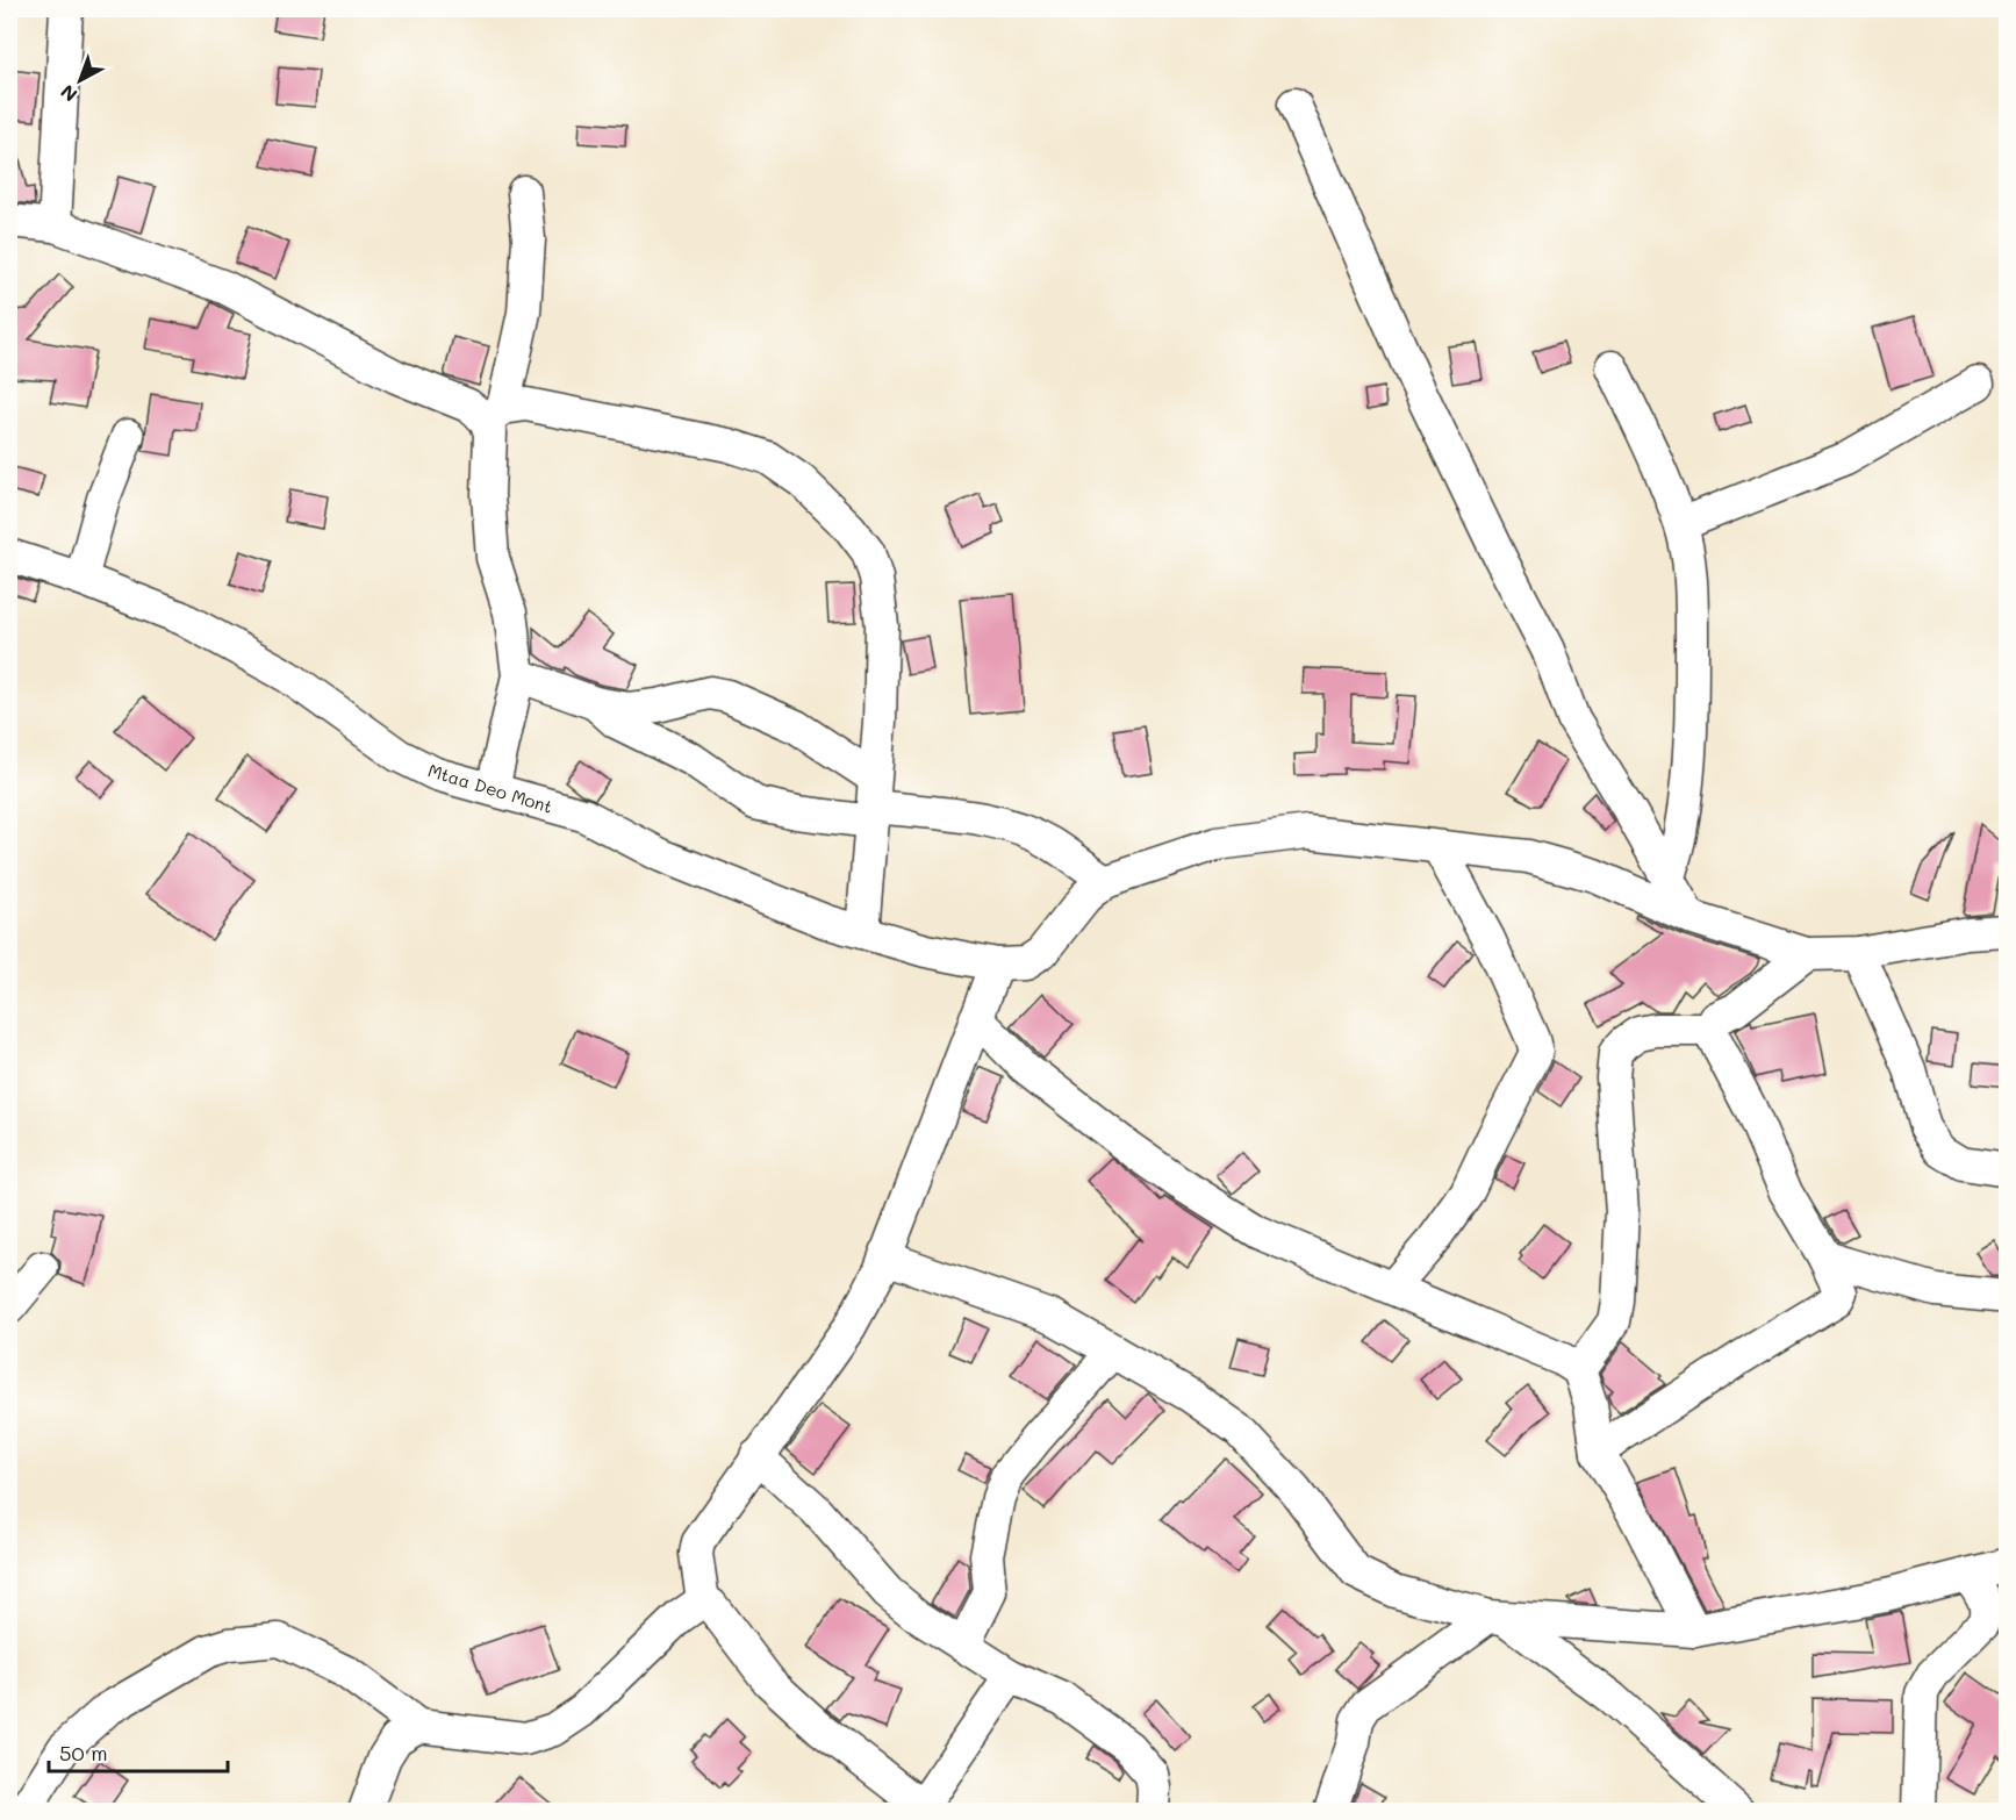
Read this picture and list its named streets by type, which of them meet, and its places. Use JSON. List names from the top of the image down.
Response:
{
  "streets": {
    "street": ["Mtaa Deo Mont"]
  },
  "scale_bar": "50 m",
  "north": "bottom left"
}
